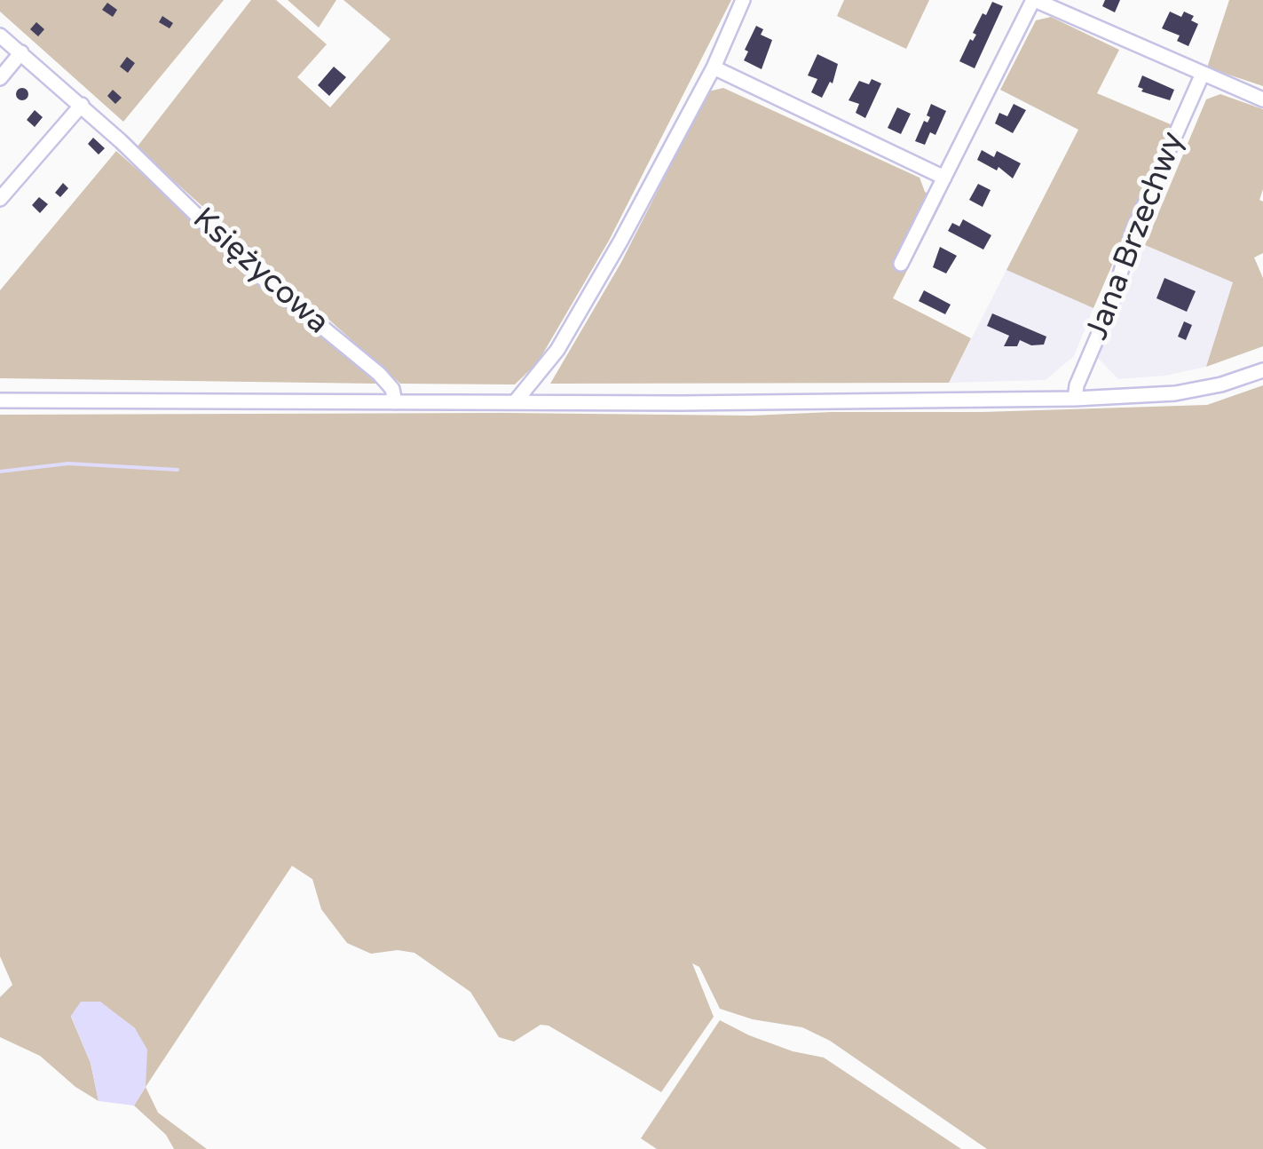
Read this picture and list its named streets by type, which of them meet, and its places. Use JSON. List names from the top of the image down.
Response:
{
  "streets": {
    "street": ["Jana Brzechwy", "Księżycowa"]
  }
}
